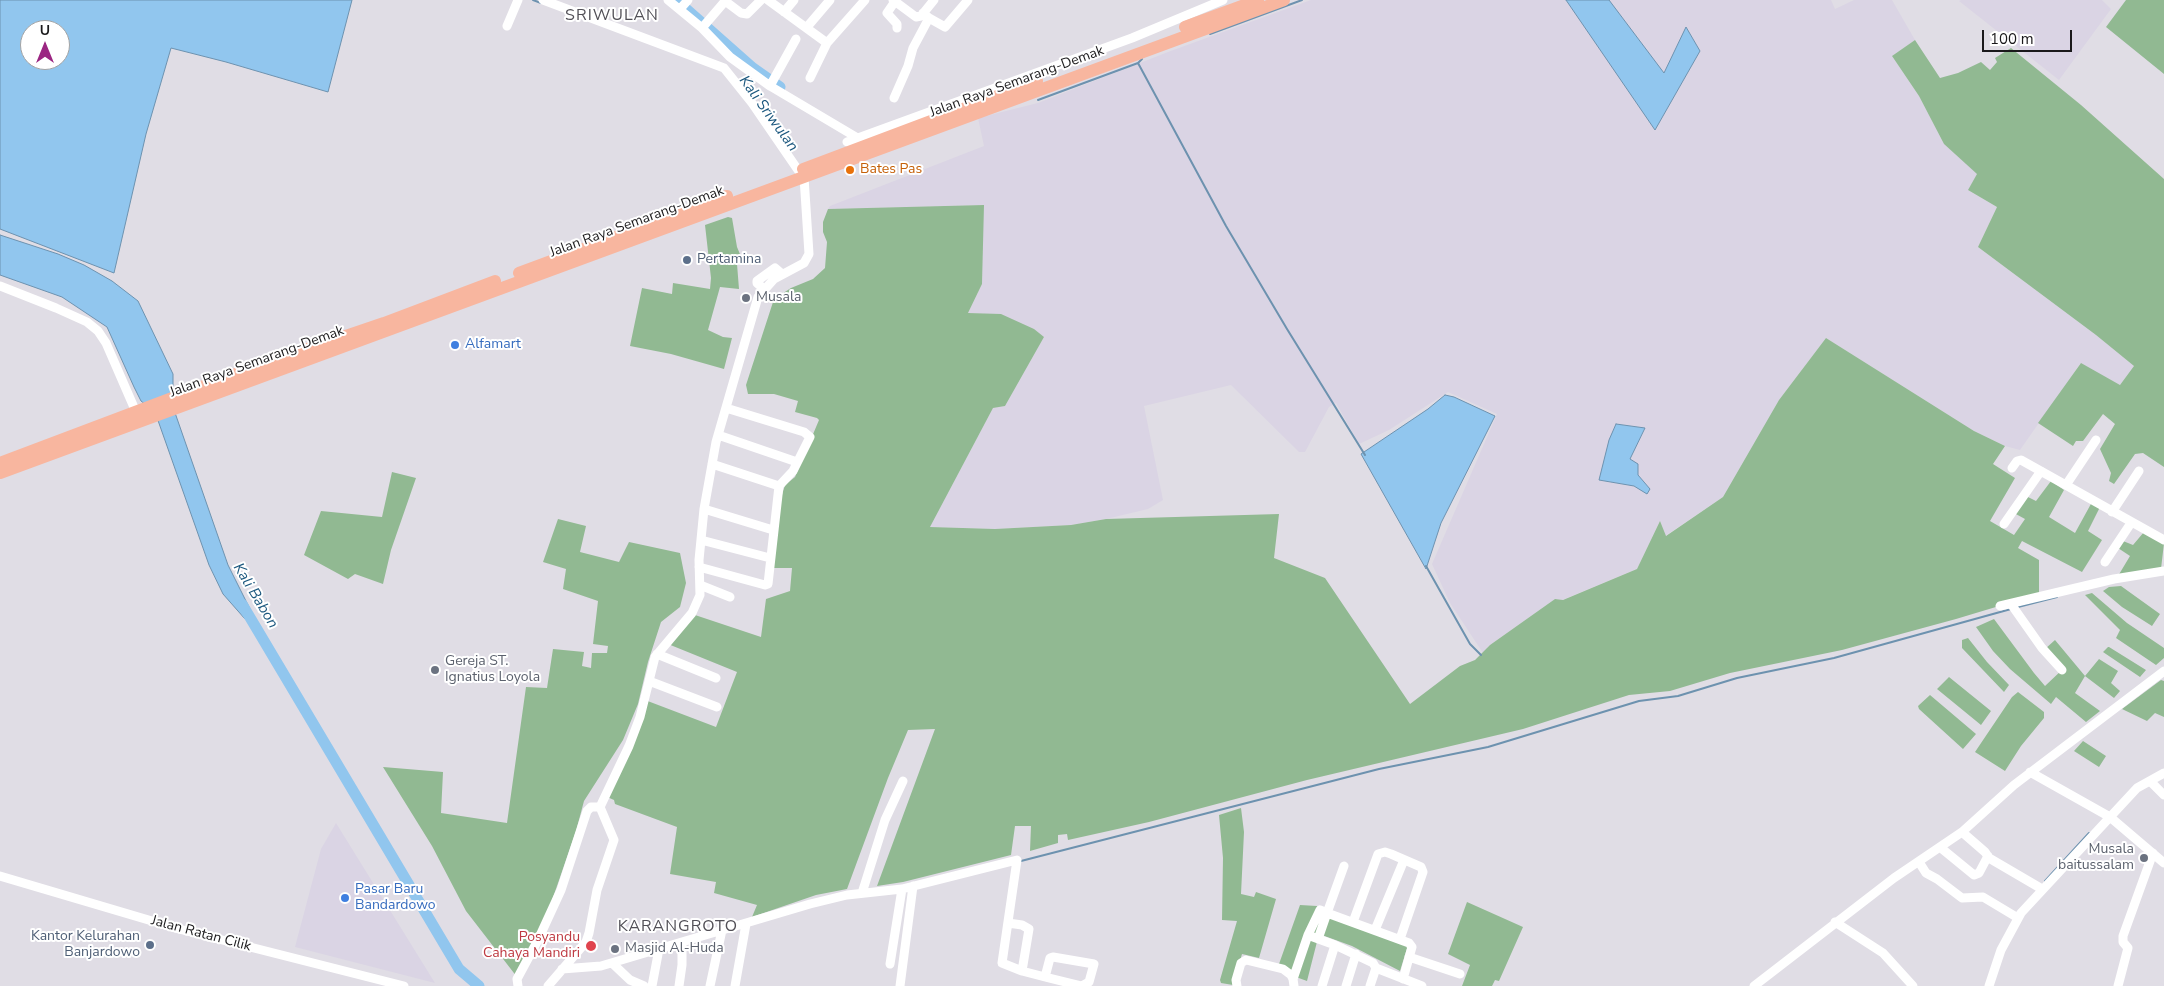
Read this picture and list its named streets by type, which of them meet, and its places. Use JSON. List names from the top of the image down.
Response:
{
  "streets": {
    "highway": ["Jalan Raya Semarang-Demak"],
    "street": ["Jalan Ratan Cilik"]
  },
  "districts": ["SRIWULAN", "KARANGROTO"],
  "water": ["Kali Sriwulan", "Kali Babon"],
  "places": [
    "Bates Pas",
    "Pertamina",
    "Musala",
    "Alfamart",
    "Gereja ST. Ignatius Loyola",
    "Musala baitussalam",
    "Pasar Baru Bandardowo",
    "Kantor Kelurahan Banjardowo",
    "Posyandu Cahaya Mandiri",
    "Masjid Al-Huda"
  ],
  "scale_bar": "100 m",
  "north": "top"
}
